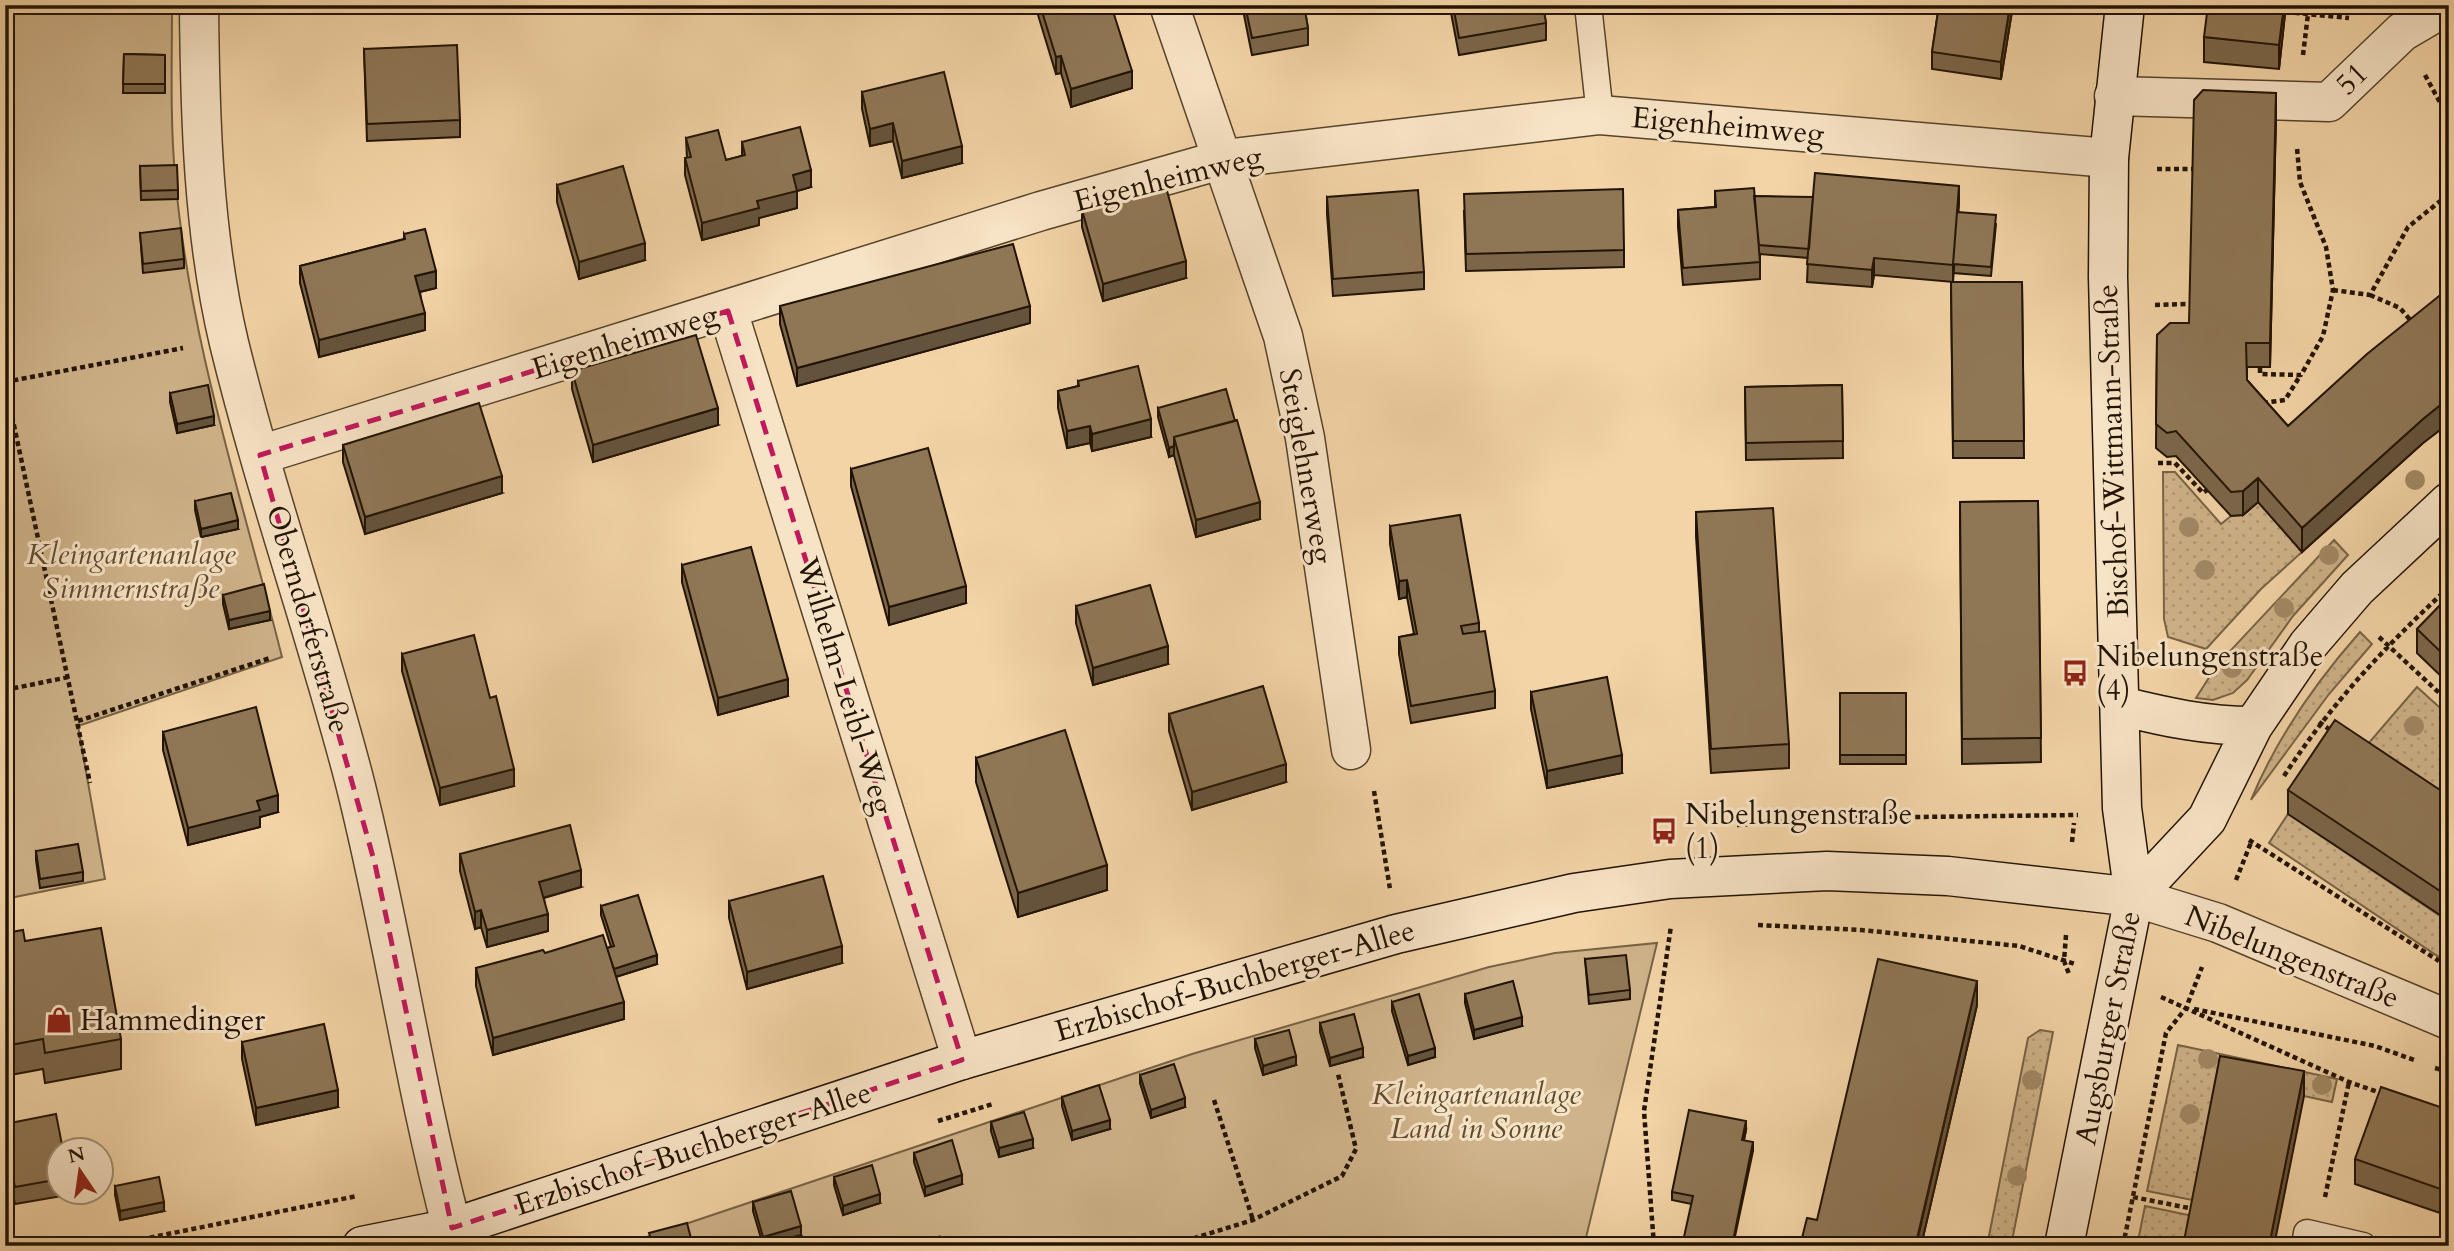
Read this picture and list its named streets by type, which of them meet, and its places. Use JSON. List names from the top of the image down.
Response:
{
  "streets": {
    "street": [
      "51",
      "Eigenheimweg",
      "Bischof-Wittmann-Straße",
      "Steiglehnerweg",
      "Oberndorferstraße",
      "Wilhelm-Leibl-Weg",
      "Nibelungenstraße",
      "Erzbischof-Buchberger-Allee",
      "Augsburger Straße"
    ]
  },
  "crossings": [
    ["51", "Bischof-Wittmann-Straße"],
    ["Eigenheimweg", "Bischof-Wittmann-Straße"],
    ["Eigenheimweg", "Steiglehnerweg"],
    ["Eigenheimweg", "Oberndorferstraße"],
    ["Eigenheimweg", "Wilhelm-Leibl-Weg"],
    ["Bischof-Wittmann-Straße", "Nibelungenstraße"],
    ["Bischof-Wittmann-Straße", "Erzbischof-Buchberger-Allee"],
    ["Bischof-Wittmann-Straße", "Augsburger Straße"],
    ["Oberndorferstraße", "Erzbischof-Buchberger-Allee"],
    ["Wilhelm-Leibl-Weg", "Erzbischof-Buchberger-Allee"],
    ["Nibelungenstraße", "Erzbischof-Buchberger-Allee"],
    ["Nibelungenstraße", "Augsburger Straße"],
    ["Erzbischof-Buchberger-Allee", "Augsburger Straße"]
  ],
  "parks": ["Kleingartenanlage Simmernstraße", "Kleingartenanlage Land in Sonne"],
  "places": {
    "bus stop": ["Nibelungenstraße (4)", "Nibelungenstraße (1)"],
    "shop": ["Hammedinger"]
  },
  "north": "top"
}
